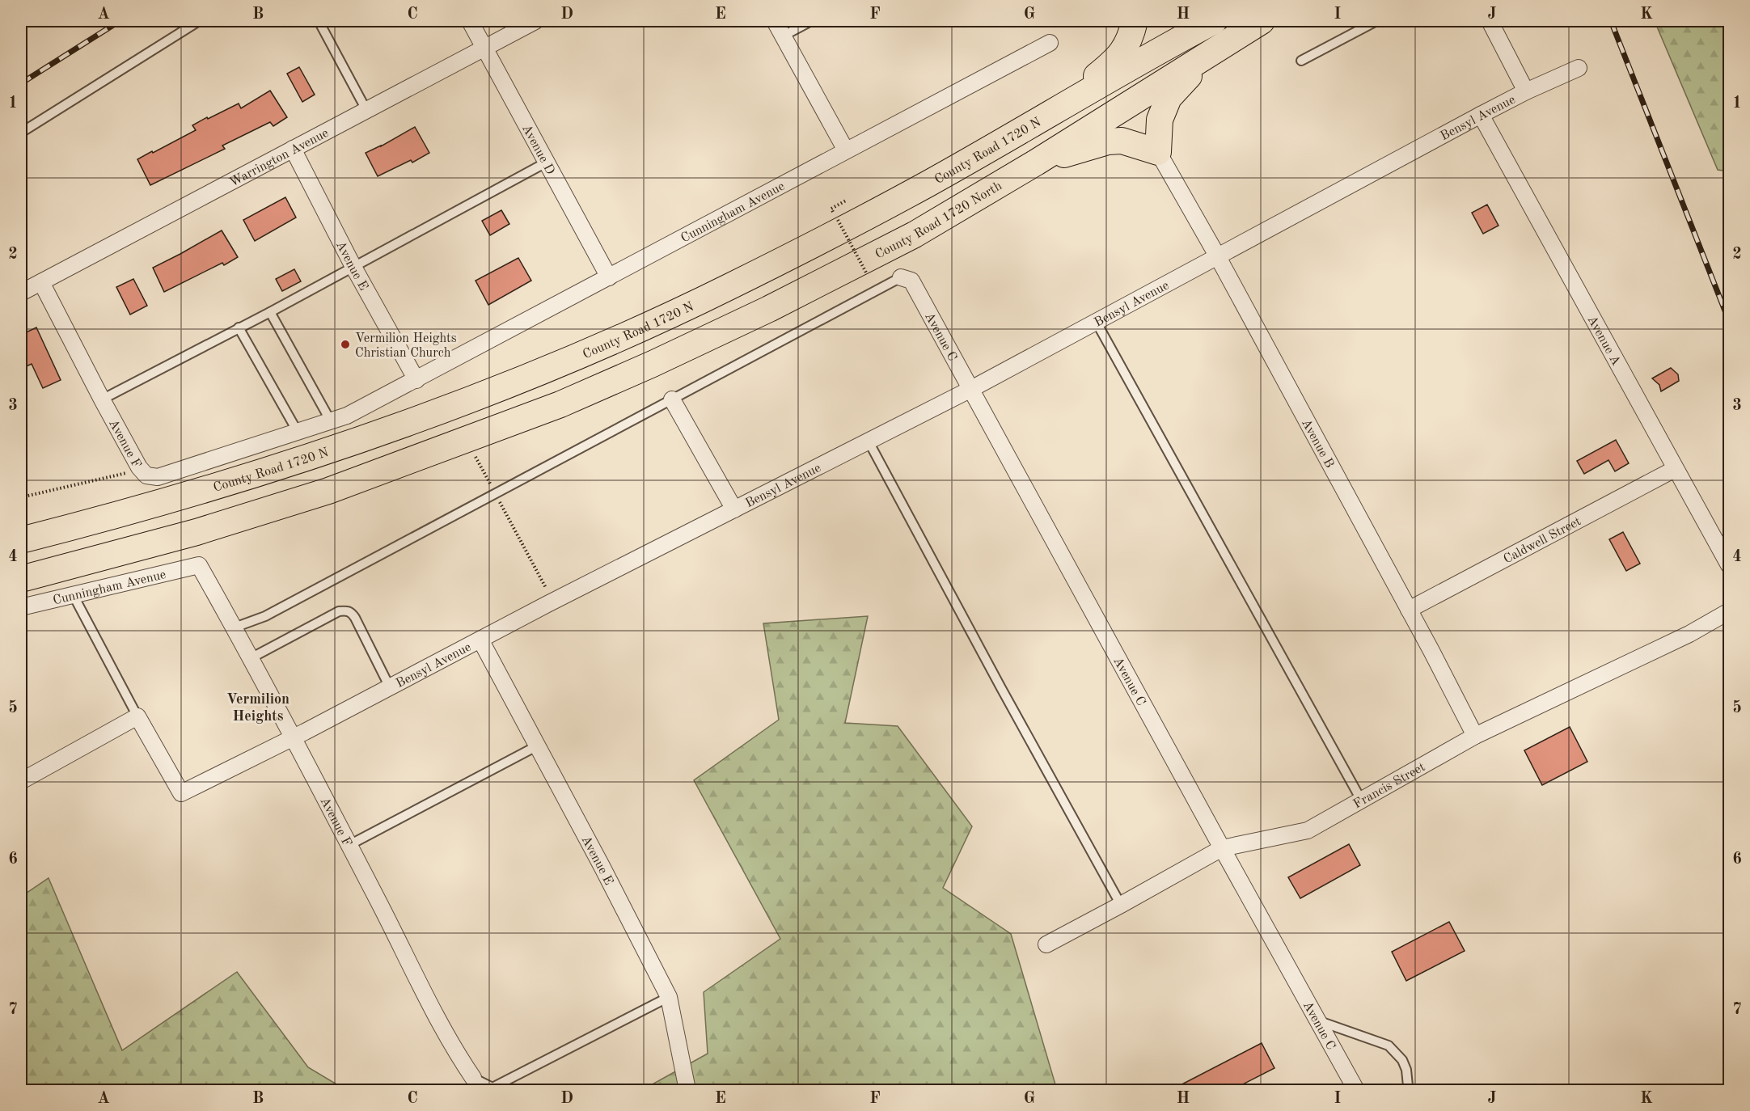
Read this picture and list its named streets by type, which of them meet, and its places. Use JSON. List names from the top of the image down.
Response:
{
  "streets": {
    "main road": ["County Road 1720 N", "County Road 1720 North"],
    "street": [
      "Bensyl Avenue",
      "Avenue D",
      "Warrington Avenue",
      "Cunningham Avenue",
      "Avenue E",
      "Avenue C",
      "Avenue A",
      "Avenue F",
      "Avenue B",
      "Caldwell Street",
      "Francis Street"
    ]
  },
  "crossings": [
    ["Bensyl Avenue", "Avenue E"],
    ["Bensyl Avenue", "Avenue C"],
    ["Bensyl Avenue", "Avenue A"],
    ["Bensyl Avenue", "Avenue F"],
    ["Bensyl Avenue", "Avenue B"],
    ["Avenue D", "Warrington Avenue"],
    ["Avenue D", "Cunningham Avenue"],
    ["Warrington Avenue", "Avenue E"],
    ["Warrington Avenue", "Avenue F"],
    ["Cunningham Avenue", "Avenue E"],
    ["Cunningham Avenue", "Avenue F"],
    ["Avenue E", "Avenue F"],
    ["Avenue C", "Francis Street"],
    ["Avenue A", "Caldwell Street"],
    ["Avenue B", "Caldwell Street"],
    ["Avenue B", "Francis Street"]
  ],
  "districts": ["Vermilion Heights"],
  "places": ["Vermilion Heights Christian Church"],
  "grid": {
    "columns": [
      "A",
      "B",
      "C",
      "D",
      "E",
      "F",
      "G",
      "H",
      "I",
      "J",
      "K"
    ],
    "rows": [
      "1",
      "2",
      "3",
      "4",
      "5",
      "6",
      "7"
    ]
  }
}
